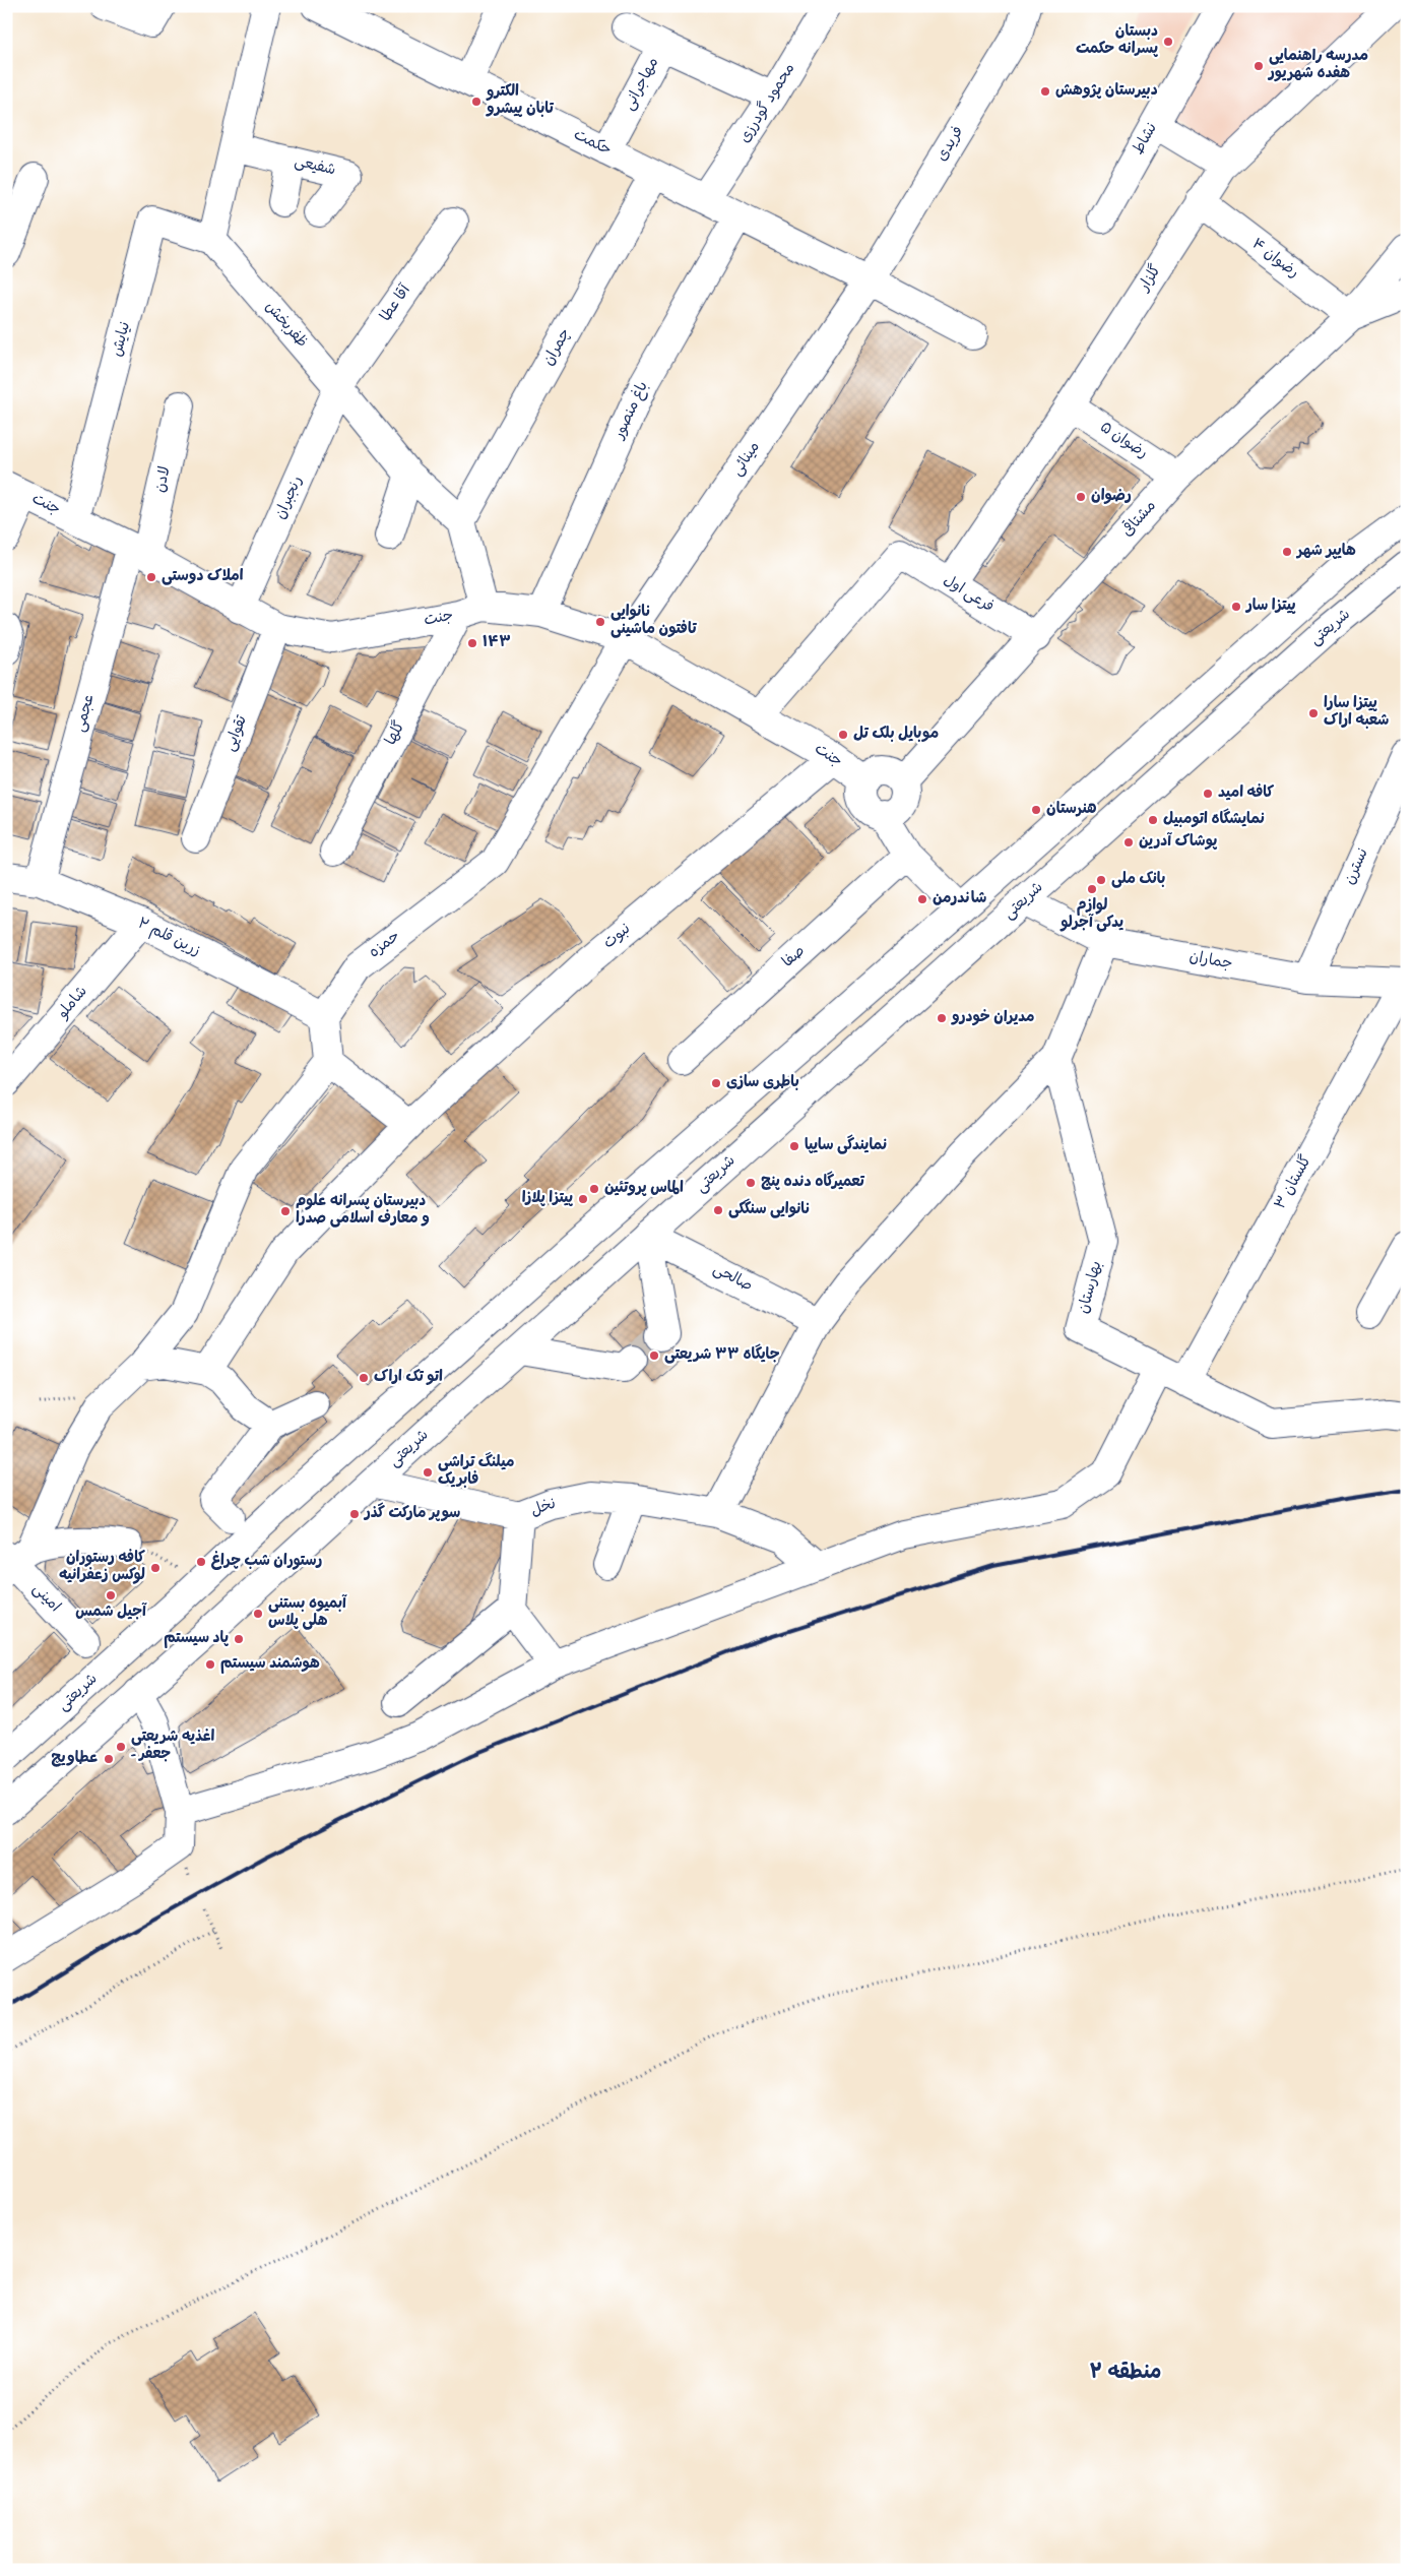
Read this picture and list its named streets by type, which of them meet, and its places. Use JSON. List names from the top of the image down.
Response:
{
  "streets": {
    "street": [
      "مهاجرانی",
      "محمود گودرزی",
      "نشاط",
      "حکمت",
      "فریدی",
      "شفیعی",
      "رضوان ۴",
      "گلزار",
      "آقا عطا",
      "ظفربخش",
      "نیایش",
      "چمران",
      "باغ منصور",
      "رضوان ۵",
      "مینائی",
      "لادن",
      "رنجبران",
      "جنت",
      "مشتاقی",
      "فرعی اول",
      "شریعتی",
      "عجمی",
      "تقوایی",
      "گلها",
      "نسترن",
      "نبوت",
      "زرین قلم ۲",
      "حمزه",
      "صفا",
      "جماران",
      "شاملو",
      "گلستان ۳",
      "صالحی",
      "بهارستان",
      "نخل",
      "امینی"
    ]
  },
  "crossings": [
    ["مهاجرانی", "محمود گودرزی"],
    ["مهاجرانی", "حکمت"],
    ["محمود گودرزی", "حکمت"],
    ["حکمت", "فریدی"],
    ["حکمت", "چمران"],
    ["حکمت", "باغ منصور"],
    ["حکمت", "مینائی"],
    ["فریدی", "مینائی"],
    ["رضوان ۴", "گلزار"],
    ["رضوان ۴", "مشتاقی"],
    ["گلزار", "رضوان ۵"],
    ["گلزار", "فرعی اول"],
    ["آقا عطا", "ظفربخش"],
    ["آقا عطا", "رنجبران"],
    ["ظفربخش", "نیایش"],
    ["ظفربخش", "چمران"],
    ["ظفربخش", "رنجبران"],
    ["نیایش", "جنت"],
    ["باغ منصور", "جنت"],
    ["رضوان ۵", "مشتاقی"],
    ["مینائی", "جنت"],
    ["مینائی", "حمزه"],
    ["لادن", "جنت"],
    ["لادن", "عجمی"],
    ["رنجبران", "جنت"],
    ["جنت", "مشتاقی"],
    ["جنت", "فرعی اول"],
    ["جنت", "عجمی"],
    ["جنت", "تقوایی"],
    ["جنت", "گلها"],
    ["جنت", "نبوت"],
    ["جنت", "حمزه"],
    ["مشتاقی", "فرعی اول"],
    ["شریعتی", "جماران"],
    ["شریعتی", "صالحی"],
    ["شریعتی", "نخل"],
    ["عجمی", "زرین قلم ۲"],
    ["نسترن", "جماران"],
    ["زرین قلم ۲", "حمزه"],
    ["زرین قلم ۲", "شاملو"],
    ["جماران", "گلستان ۳"],
    ["گلستان ۳", "بهارستان"]
  ],
  "districts": ["منطقه ۲"],
  "places": [
    "دبستان پسرانه حکمت",
    "مدرسه راهنمایی هفده شهریور",
    "دبیرستان پژوهش",
    "الکترو تابان پیشرو",
    "رضوان",
    "هایپر شهر",
    "املاک دوستی",
    "پیتزا سار",
    "نانوایی تافتون ماشینی",
    "۱۴۳",
    "پیتزا سارا شعبه اراک",
    "موبایل بلک تل",
    "کافه امید",
    "هنرستان",
    "نمایشگاه اتومبیل",
    "پوشاک آدرین",
    "بانک ملی",
    "لوازم یدکی آجرلو",
    "شاندرمن",
    "مدیران خودرو",
    "باطری سازی",
    "نمایندگی سایپا",
    "تعمیرگاه دنده پنج",
    "الماس پروتئین",
    "پیتزا پلازا",
    "نانوایی سنگکی",
    "دبیرستان پسرانه علوم و معارف اسلامی صدرا",
    "جایگاه ۳۳ شریعتی",
    "اتو تک اراک",
    "میلنگ تراشی فابریک",
    "سوپر مارکت گذر",
    "رستوران شب چراغ",
    "کافه رستوران لوکس زعفرانیه",
    "آجیل شمس",
    "آبمیوه بستنی هلی پلاس",
    "پاد سیستم",
    "هوشمند سیستم",
    "اغذیه شریعتی - جعفر",
    "عطاویچ"
  ]
}
